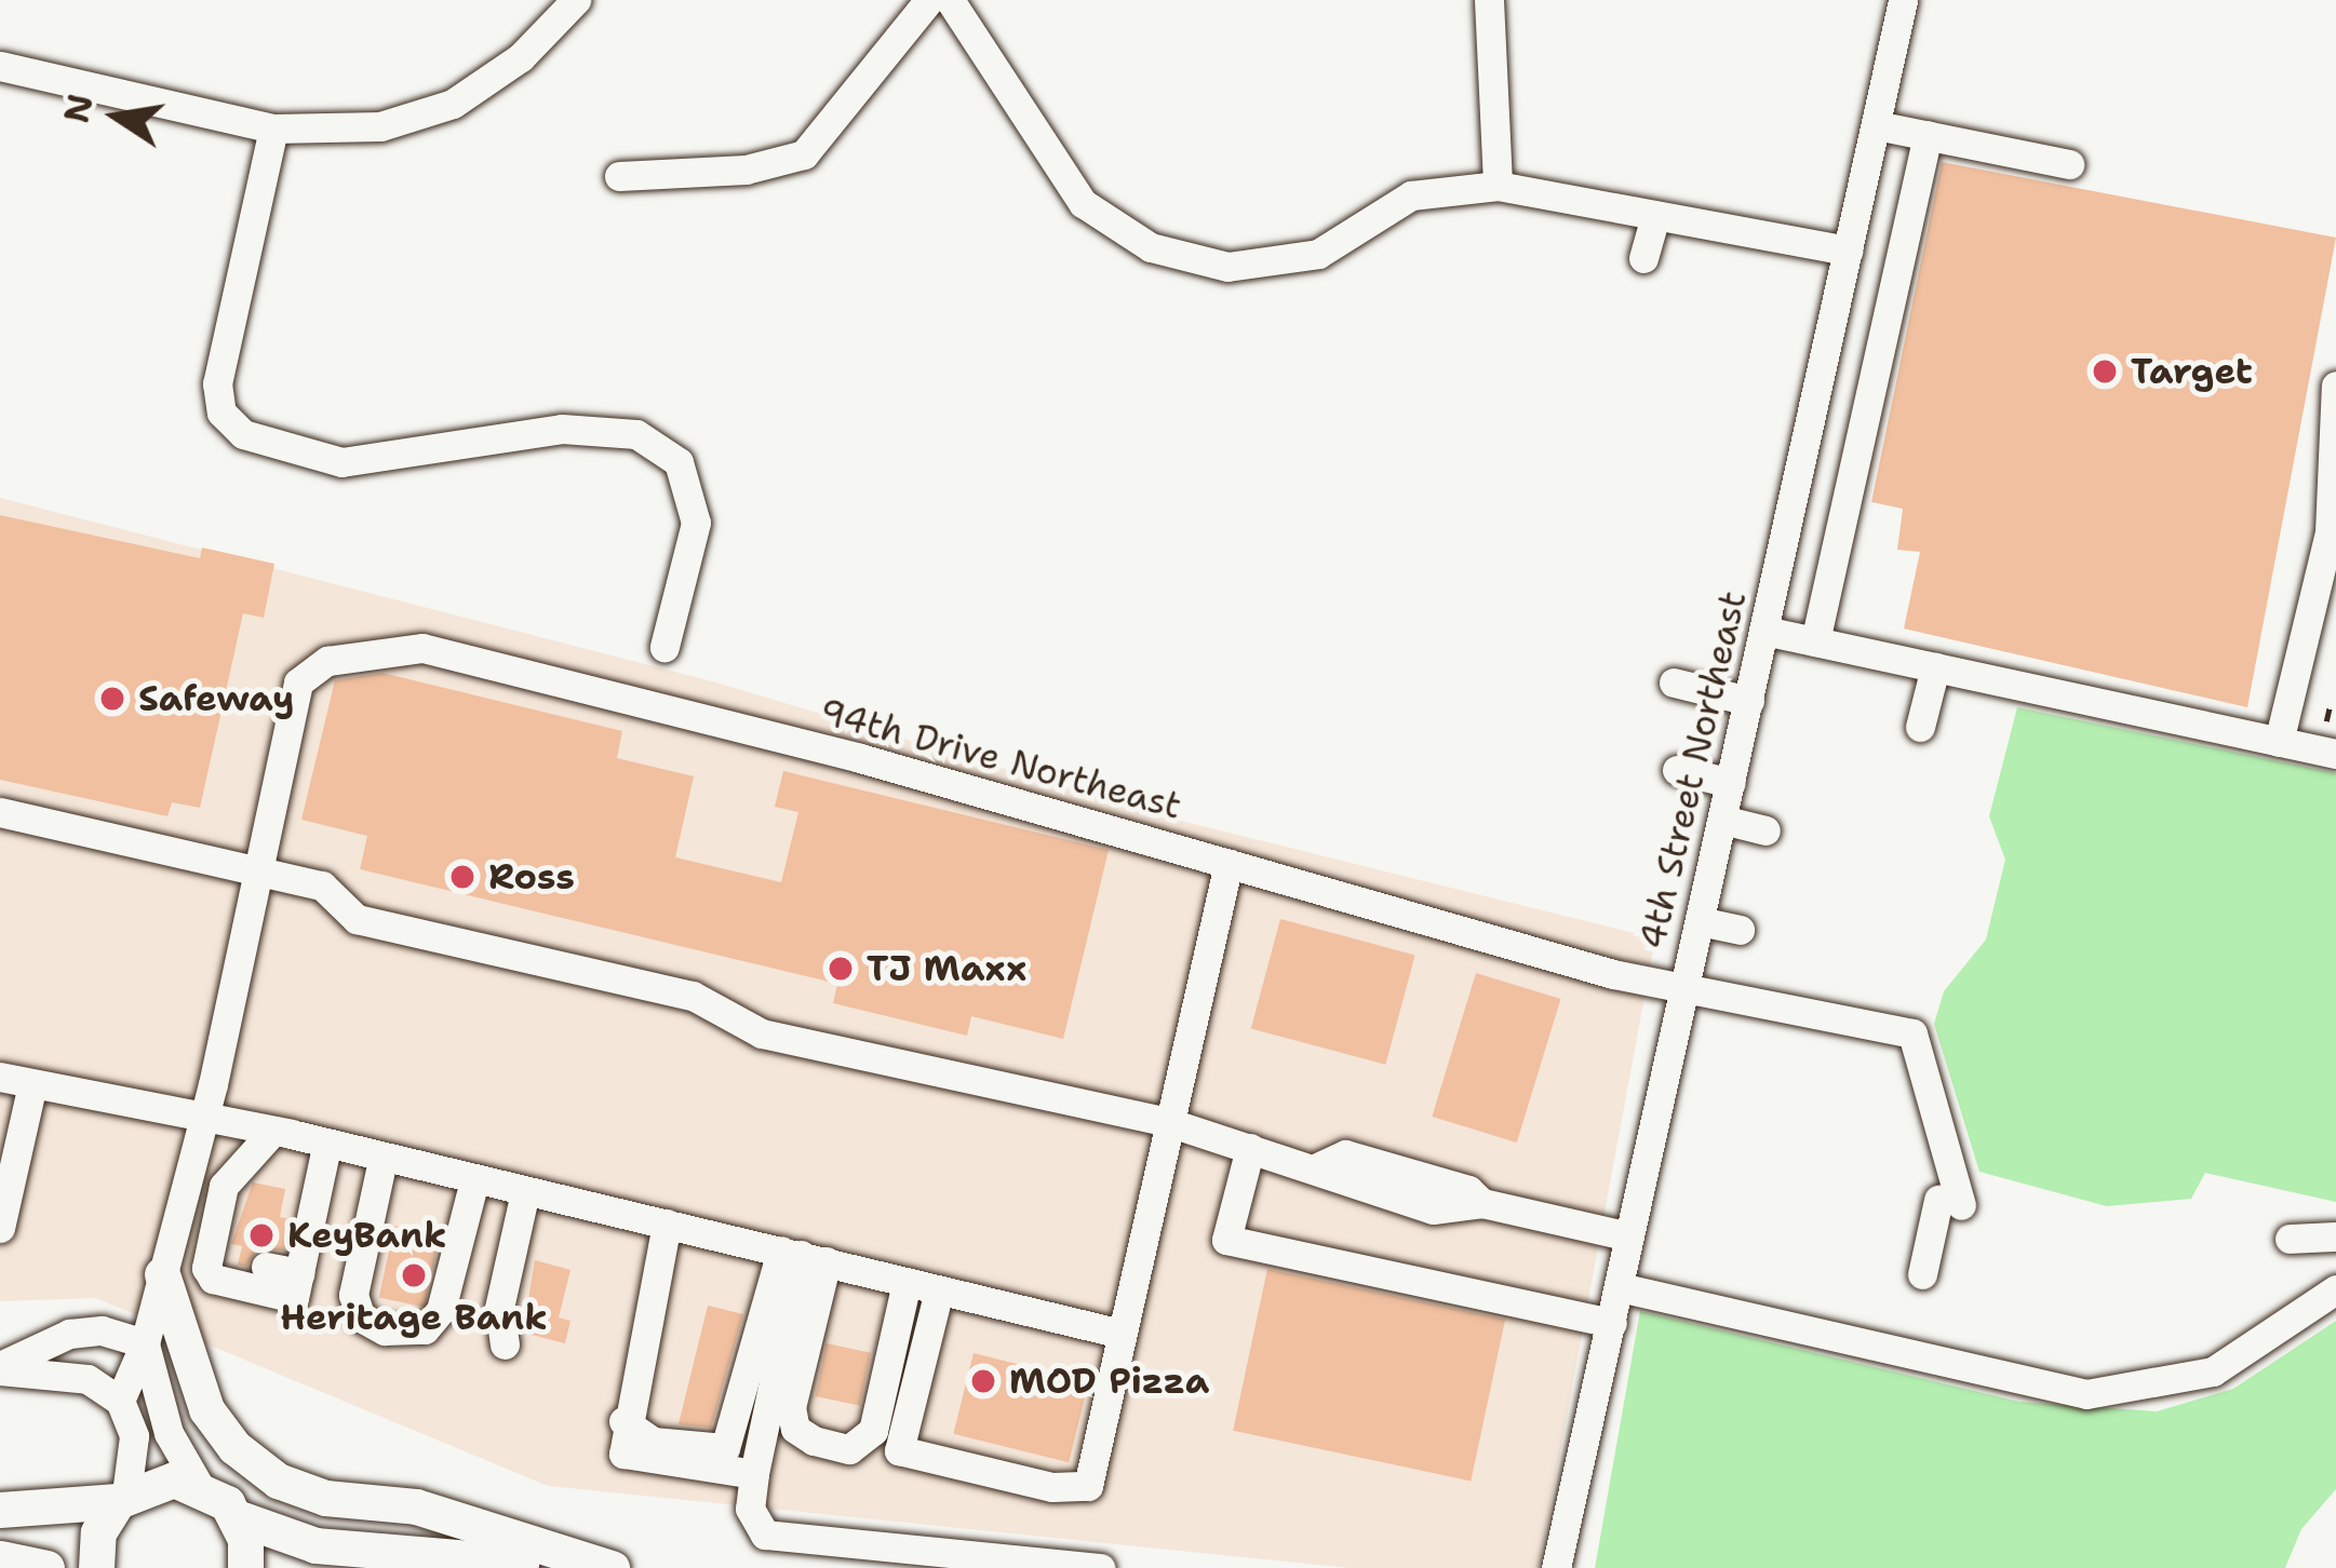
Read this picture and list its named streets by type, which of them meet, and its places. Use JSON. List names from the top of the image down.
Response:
{
  "streets": {
    "street": ["94th Drive Northeast", "4th Street Northeast"]
  },
  "crossings": [
    ["94th Drive Northeast", "4th Street Northeast"]
  ],
  "places": [
    "Target",
    "Safeway",
    "Ross",
    "TJ Maxx",
    "KeyBank",
    "Heritage Bank",
    "MOD Pizza"
  ],
  "north": "left"
}
